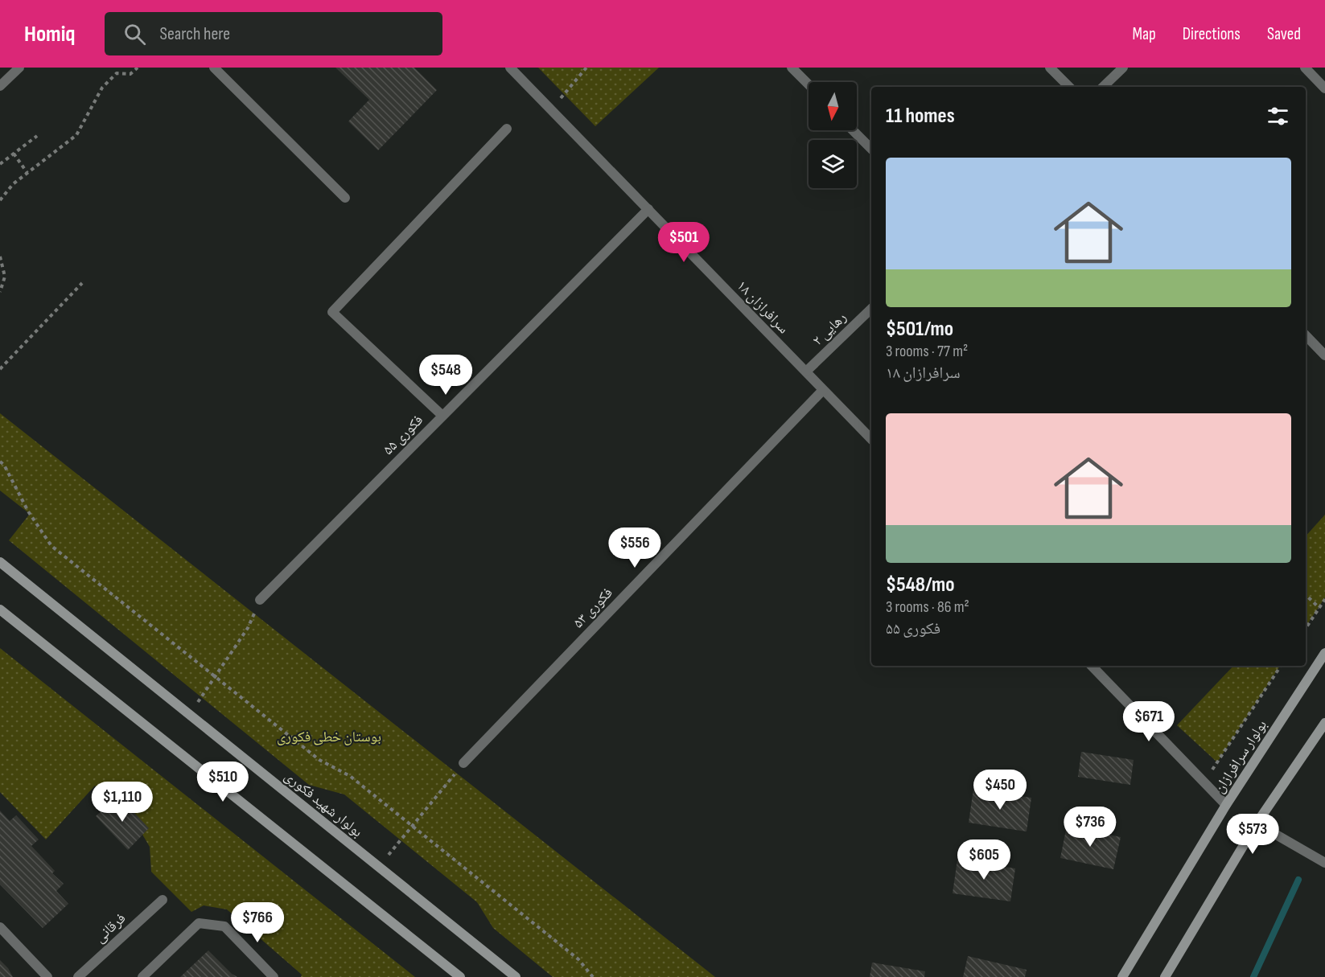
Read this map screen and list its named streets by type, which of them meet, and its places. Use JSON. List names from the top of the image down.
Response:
{
  "streets": {
    "main road": ["بولوار سرافرازان", "بولوار شهید فکوری"],
    "street": [
      "سرافرازان ۱۸",
      "رهایی ۲",
      "فکوری ۵۵",
      "فکوری ۵۳",
      "فرقانی"
    ]
  },
  "crossings": [
    ["سرافرازان ۱۸", "رهایی ۲"],
    ["سرافرازان ۱۸", "فکوری ۵۵"],
    ["سرافرازان ۱۸", "فکوری ۵۳"]
  ],
  "parks": ["بوستان خطی فکوری"],
  "north": "bottom",
  "page": {
    "header": "Homiq",
    "search": "Search here",
    "nav": ["Map", "Directions", "Saved"],
    "heading": "11 homes",
    "list": [
      {
        "name": "$501/mo",
        "note": "3 rooms · 77 m² · سرافرازان ۱۸"
      },
      {
        "name": "$548/mo",
        "note": "3 rooms · 86 m² · فکوری ۵۵"
      }
    ],
    "price": [
      "$501",
      "$548",
      "$556",
      "$671",
      "$510",
      "$450",
      "$1,110",
      "$736",
      "$573",
      "$605",
      "$766"
    ]
  }
}
